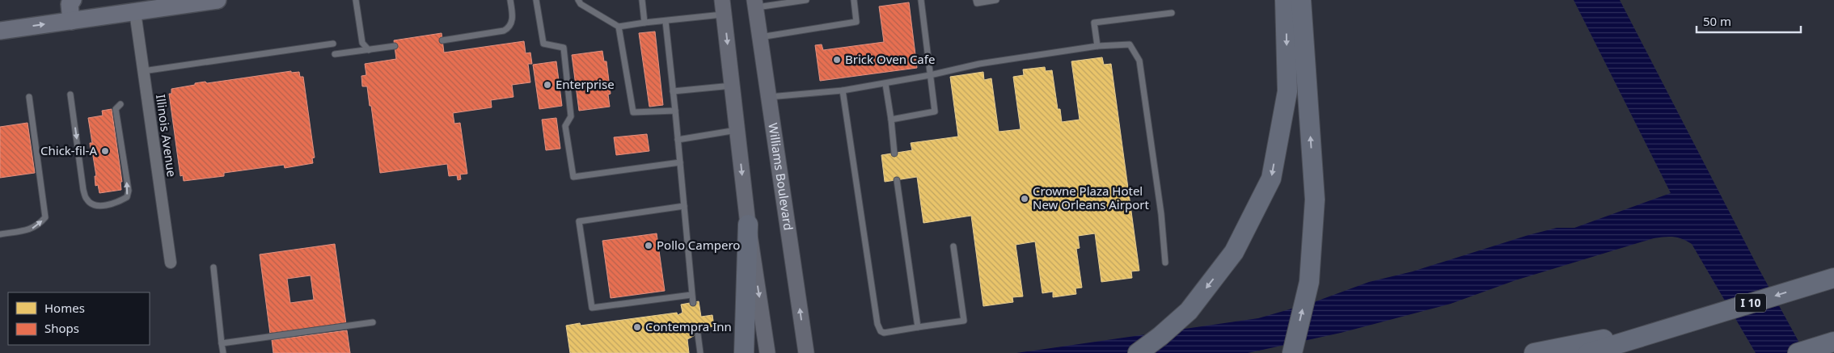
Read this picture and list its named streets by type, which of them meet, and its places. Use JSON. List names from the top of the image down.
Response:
{
  "streets": {
    "highway": ["I 10"],
    "main road": ["Williams Boulevard"],
    "street": ["Illinois Avenue"]
  },
  "places": [
    "Brick Oven Cafe",
    "Enterprise",
    "Chick-fil-A",
    "Crowne Plaza Hotel New Orleans Airport",
    "Pollo Campero",
    "Contempra Inn"
  ],
  "legend": ["Homes", "Shops"],
  "scale_bar": "50 m"
}
